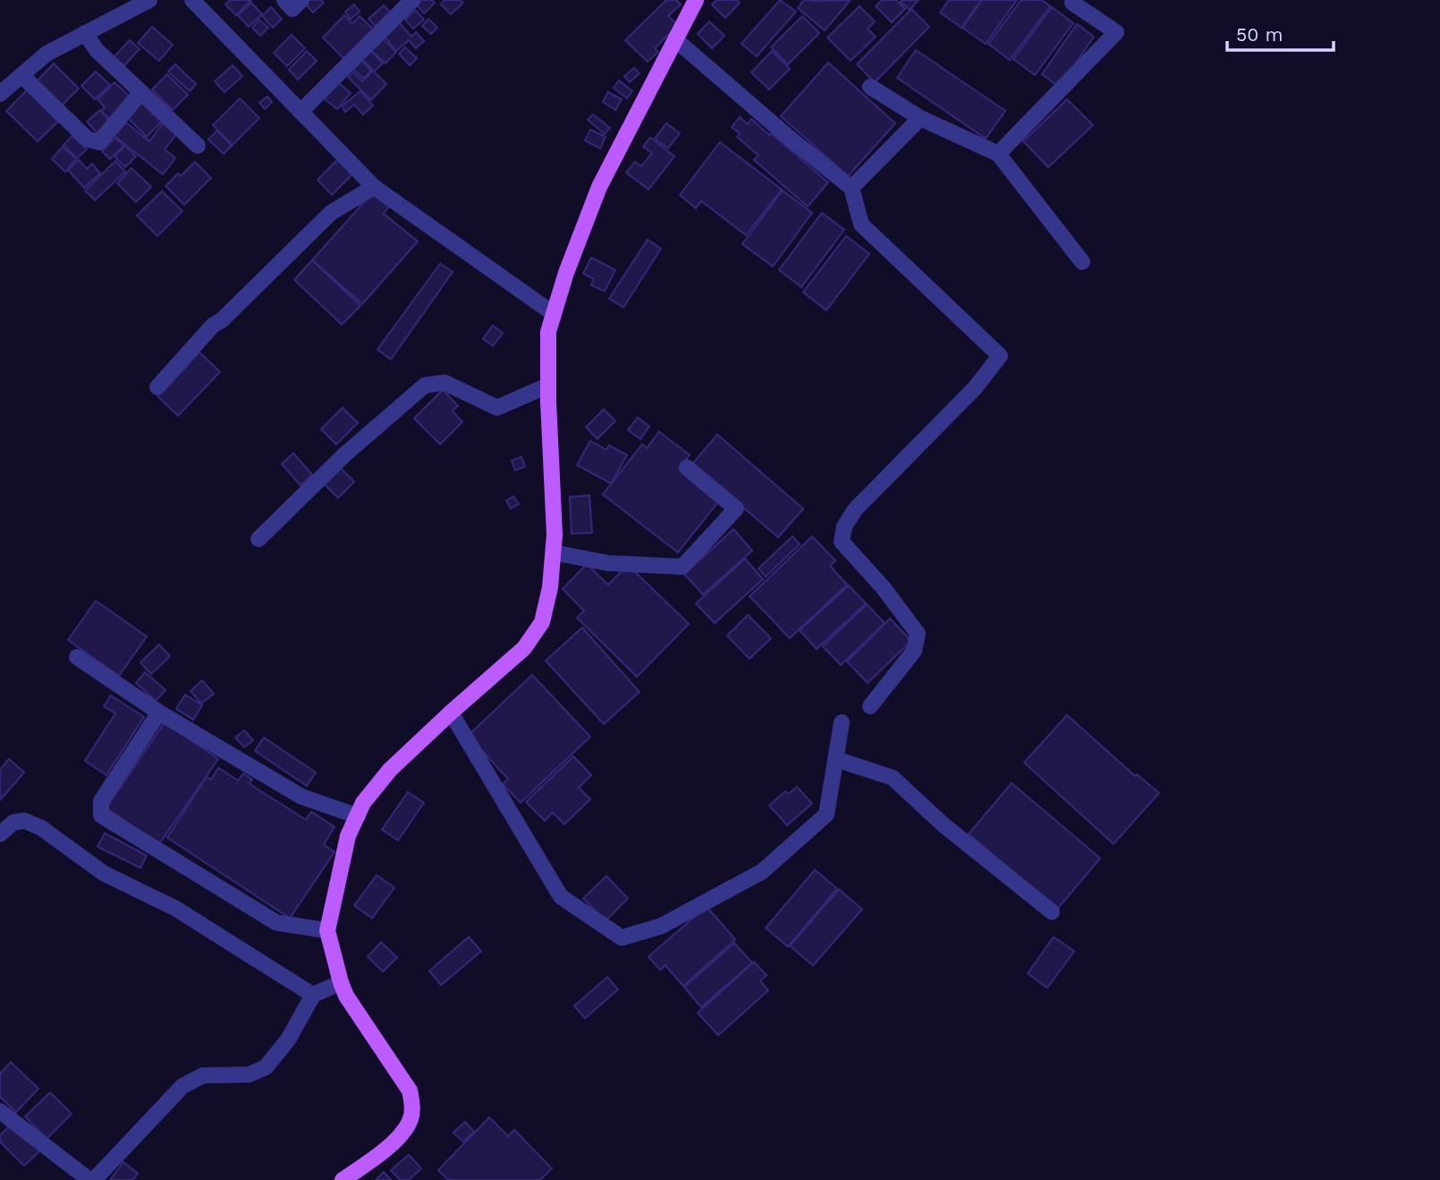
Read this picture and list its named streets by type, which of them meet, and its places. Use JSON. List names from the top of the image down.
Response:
{
  "scale_bar": "50 m"
}
